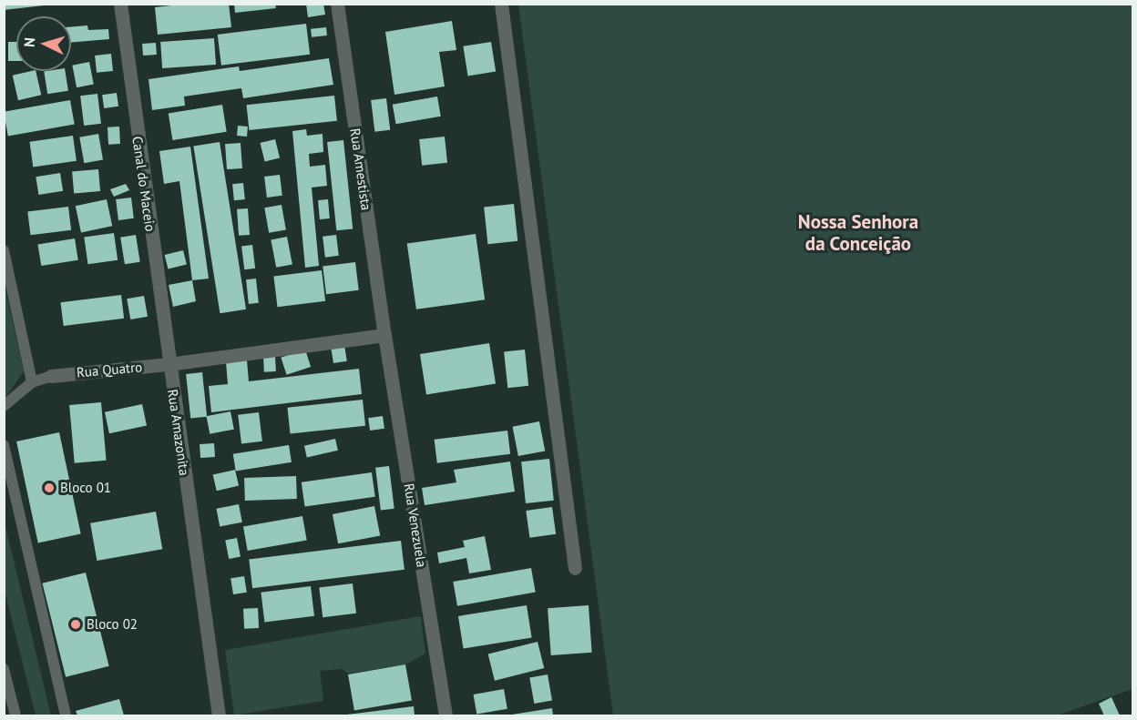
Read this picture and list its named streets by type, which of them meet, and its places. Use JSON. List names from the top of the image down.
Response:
{
  "streets": {
    "street": [
      "Rua Amestista",
      "Canal do Maceio",
      "Rua Quatro",
      "Rua Amazonita",
      "Rua Venezuela"
    ]
  },
  "crossings": [
    ["Rua Amestista", "Rua Venezuela"],
    ["Canal do Maceio", "Rua Quatro"],
    ["Canal do Maceio", "Rua Amazonita"],
    ["Rua Quatro", "Rua Amazonita"]
  ],
  "districts": ["Nossa Senhora da Conceição"],
  "places": ["Bloco 01", "Bloco 02"],
  "north": "left"
}
